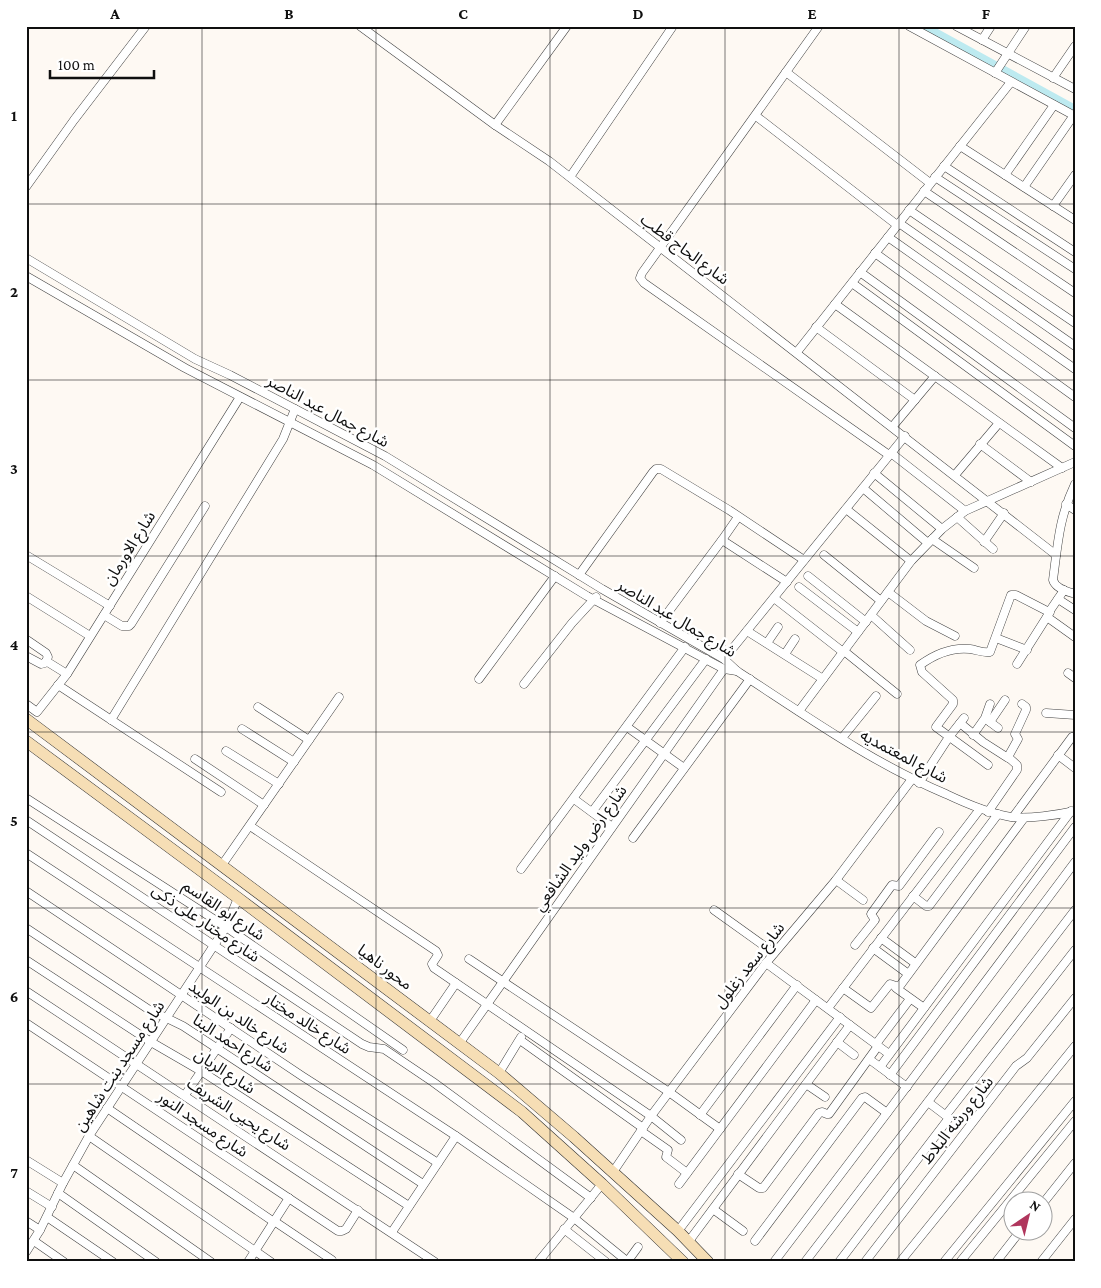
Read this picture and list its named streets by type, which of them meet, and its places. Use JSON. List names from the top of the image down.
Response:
{
  "streets": {
    "main road": ["محور ناهيا"],
    "street": [
      "شارع الحاج قطب",
      "شارع جمال عبد الناصر",
      "شارع الاورمان",
      "شارع المعتمديه",
      "شارع ارض وليد الشافعي",
      "شارع ابو القاسم",
      "شارع مختار على ذكى",
      "شارع سعد زغلول",
      "شارع خالد بن الوليد",
      "شارع خالد مختار",
      "شارع احمد البنا",
      "شارع مسجد بنت شاهين",
      "شارع الريان",
      "شارع يحيى الشريف",
      "شارع ورشه البلاط",
      "شارع مسجد النور"
    ]
  },
  "crossings": [
    ["شارع جمال عبد الناصر", "شارع الاورمان"],
    ["شارع جمال عبد الناصر", "شارع المعتمديه"],
    ["شارع جمال عبد الناصر", "شارع ارض وليد الشافعي"],
    ["شارع المعتمديه", "شارع سعد زغلول"],
    ["شارع ارض وليد الشافعي", "محور ناهيا"],
    ["شارع ابو القاسم", "شارع مسجد بنت شاهين"],
    ["شارع مختار على ذكى", "شارع مسجد بنت شاهين"],
    ["شارع سعد زغلول", "محور ناهيا"],
    ["محور ناهيا", "شارع مسجد بنت شاهين"],
    ["شارع خالد بن الوليد", "شارع مسجد بنت شاهين"],
    ["شارع خالد مختار", "شارع مسجد بنت شاهين"],
    ["شارع احمد البنا", "شارع مسجد بنت شاهين"],
    ["شارع مسجد بنت شاهين", "شارع الريان"],
    ["شارع مسجد بنت شاهين", "شارع يحيى الشريف"],
    ["شارع مسجد بنت شاهين", "شارع مسجد النور"],
    ["شارع يحيى الشريف", "شارع مسجد النور"]
  ],
  "scale_bar": "100 m",
  "north": "top right",
  "grid": {
    "columns": [
      "A",
      "B",
      "C",
      "D",
      "E",
      "F"
    ],
    "rows": [
      "1",
      "2",
      "3",
      "4",
      "5",
      "6",
      "7"
    ]
  }
}
